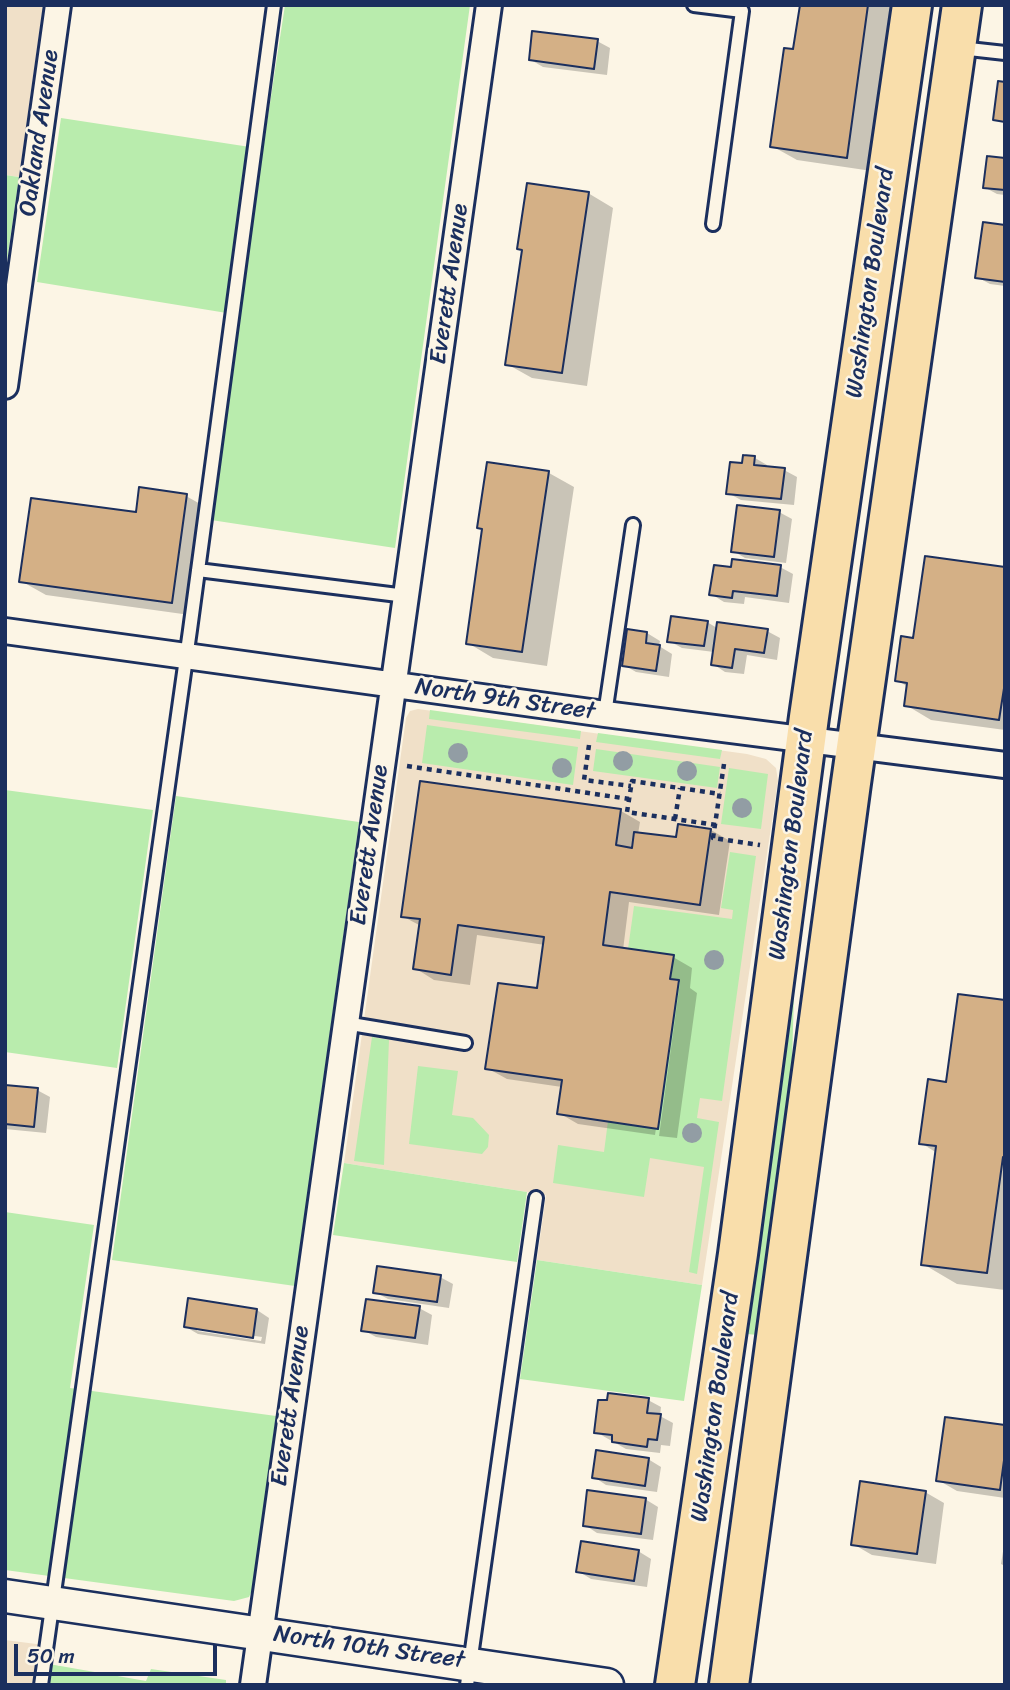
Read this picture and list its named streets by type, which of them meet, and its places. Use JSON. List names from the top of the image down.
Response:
{
  "streets": {
    "main road": ["Washington Boulevard"],
    "street": [
      "Oakland Avenue",
      "Everett Avenue",
      "North 9th Street",
      "North 10th Street"
    ]
  },
  "crossings": [
    ["Washington Boulevard", "North 9th Street"],
    ["Everett Avenue", "North 9th Street"],
    ["Everett Avenue", "North 10th Street"]
  ],
  "scale_bar": "50 m"
}
